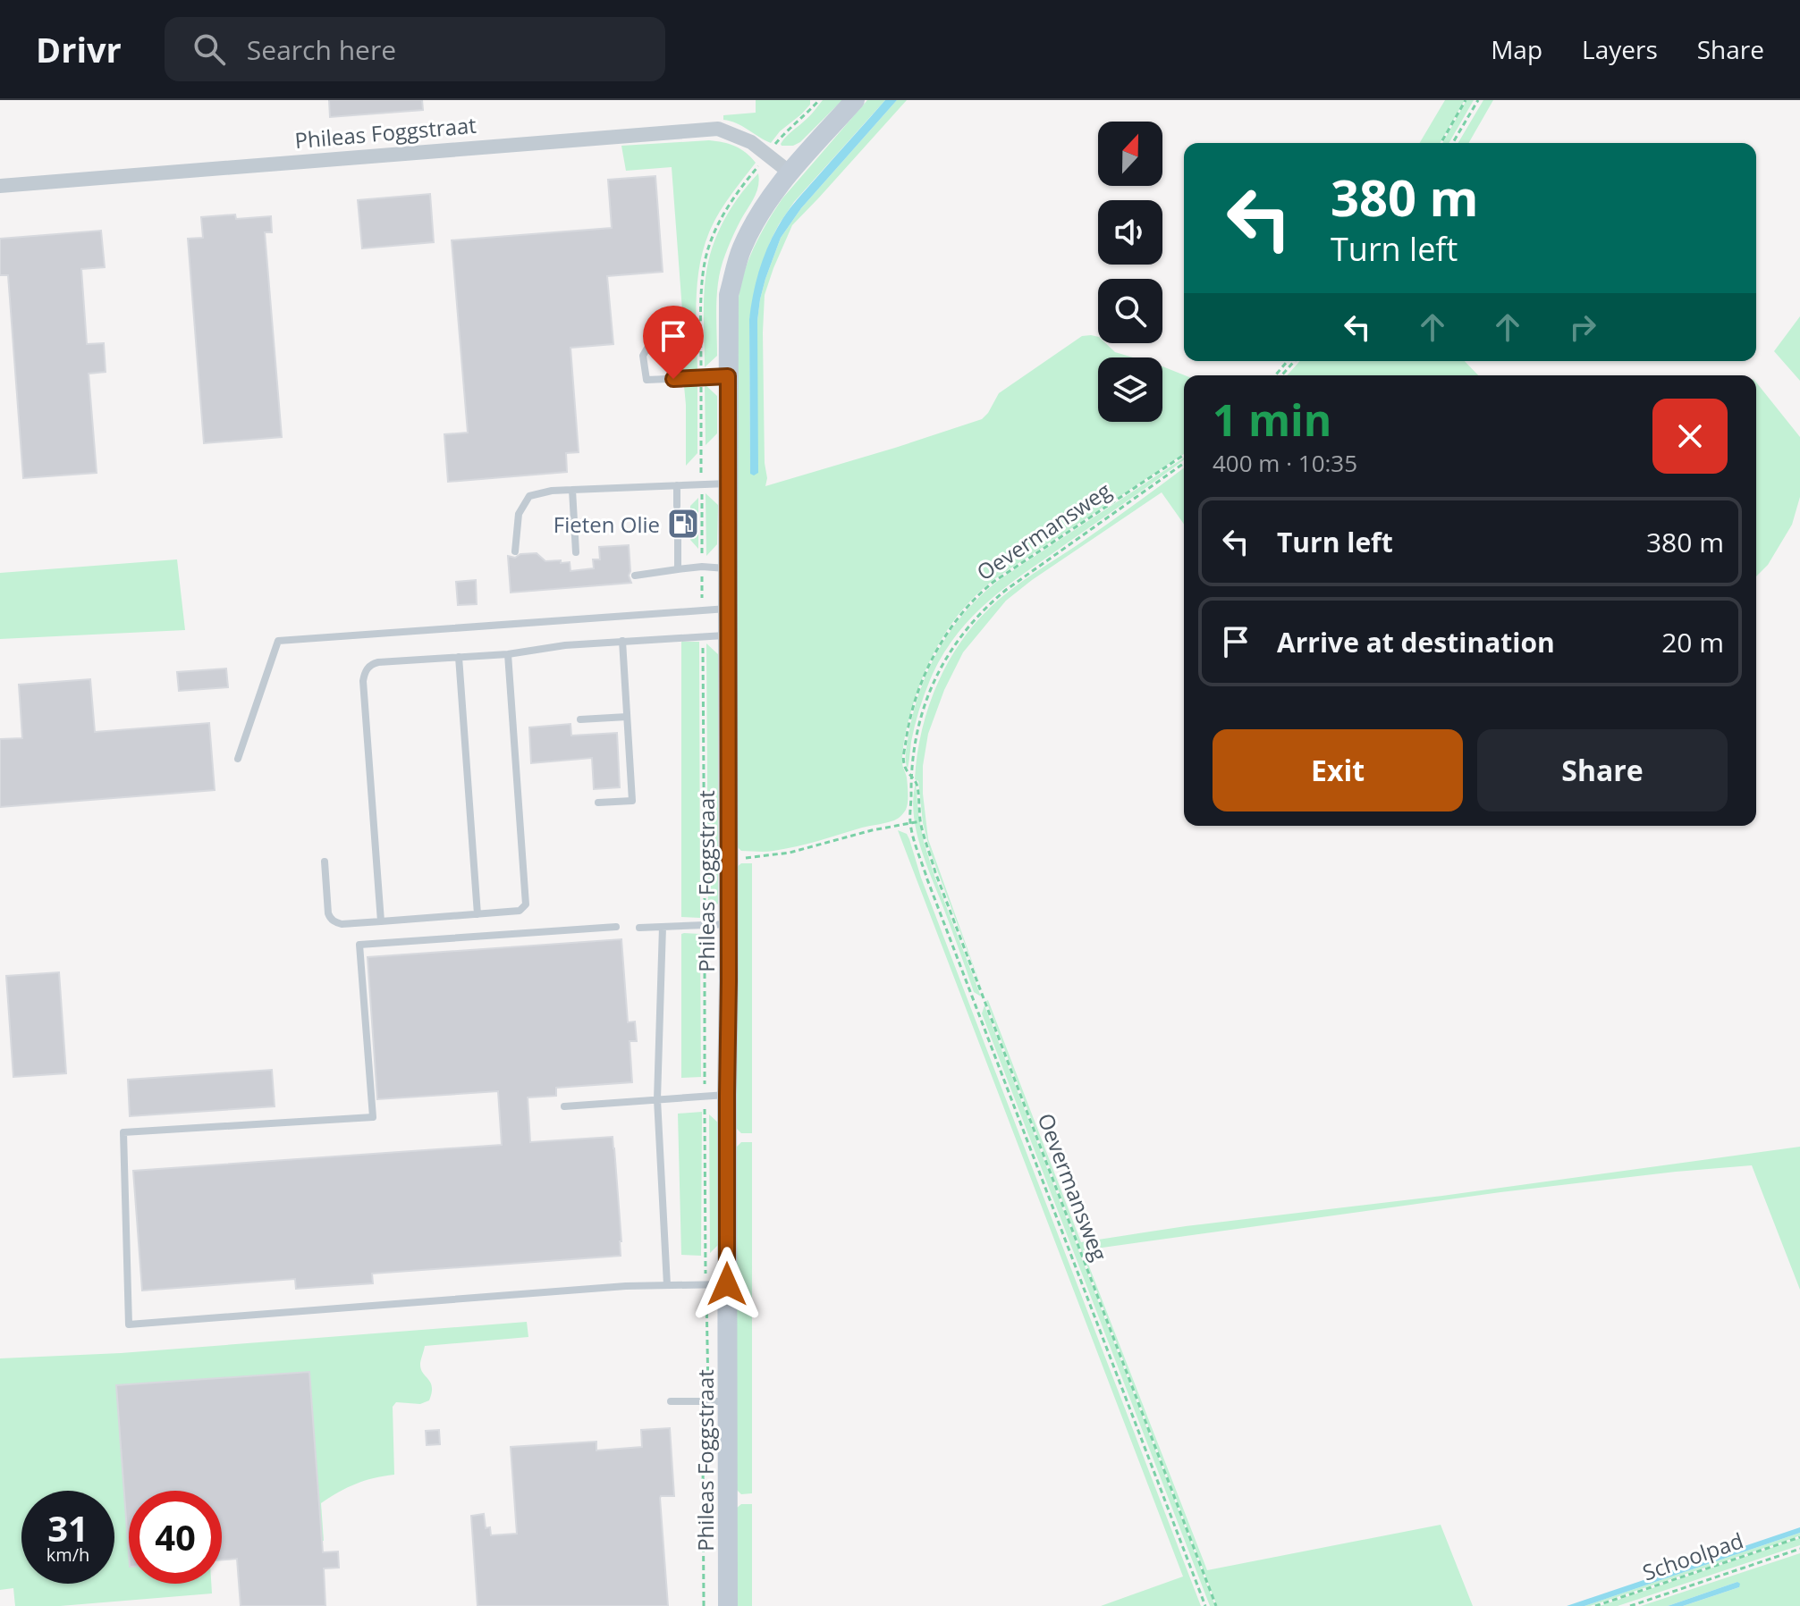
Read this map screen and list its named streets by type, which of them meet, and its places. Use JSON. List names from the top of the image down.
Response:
{
  "streets": {
    "street": ["Phileas Foggstraat"],
    "path": ["Oevermansweg", "Schoolpad"]
  },
  "places": {
    "fuel station": ["Fieten Olie"]
  },
  "north": "top",
  "page": {
    "header": "Drivr",
    "search": "Search here",
    "nav": ["Map", "Layers", "Share"],
    "turn": ["380 m", "Turn left"],
    "heading": ["1 min", "400 m · 10:35"],
    "list": [
      {
        "name": "Turn left",
        "value": "380 m"
      },
      {
        "name": "Arrive at destination",
        "value": "20 m"
      }
    ],
    "buttons": ["Exit", "Share"],
    "speed": "31 km/h",
    "limit": "40"
  }
}
